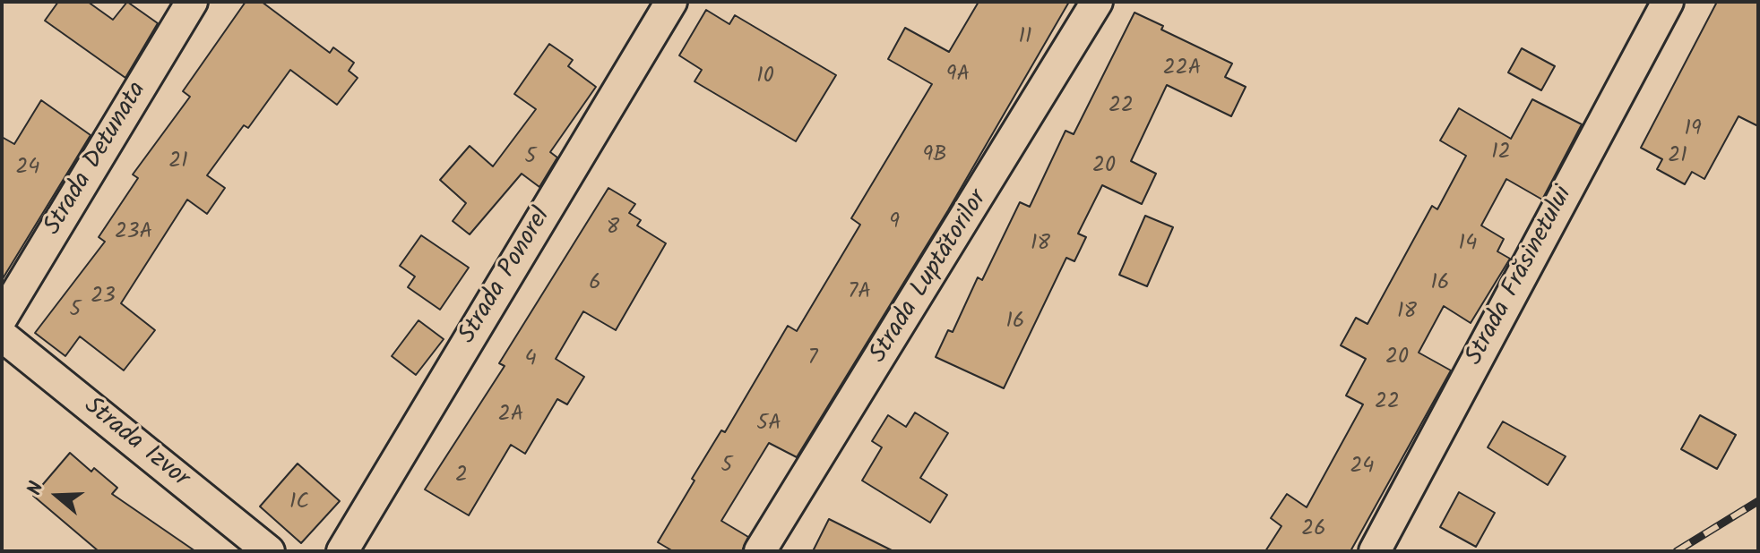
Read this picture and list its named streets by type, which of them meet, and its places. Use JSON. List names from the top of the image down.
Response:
{
  "streets": {
    "street": [
      "Strada Detunata",
      "Strada Ponorel",
      "Strada Frăsinetului",
      "Strada Luptătorilor",
      "Strada Izvor"
    ]
  },
  "house_numbers": [
    "11",
    "22A",
    "9A",
    "10",
    "22",
    "19",
    "12",
    "9B",
    "21",
    "5",
    "21",
    "20",
    "24",
    "9",
    "8",
    "23A",
    "18",
    "14",
    "6",
    "16",
    "7A",
    "23",
    "5",
    "18",
    "16",
    "20",
    "7",
    "4",
    "22",
    "2A",
    "5A",
    "5",
    "24",
    "2",
    "1C",
    "26"
  ],
  "north": "left"
}
